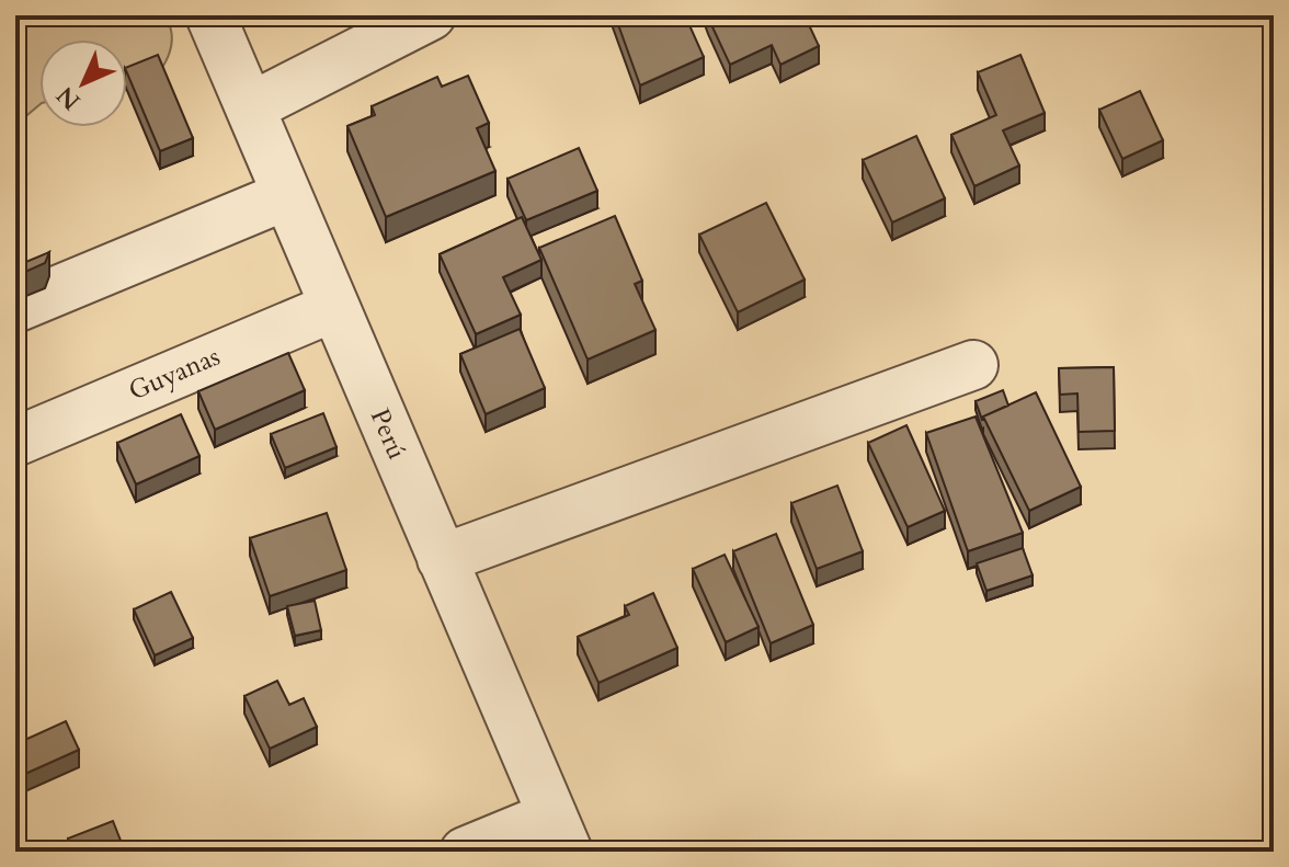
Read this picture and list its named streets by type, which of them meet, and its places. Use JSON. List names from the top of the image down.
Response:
{
  "streets": {
    "street": ["Guyanas", "Perú"]
  },
  "crossings": [
    ["Guyanas", "Perú"]
  ],
  "north": "bottom left"
}
